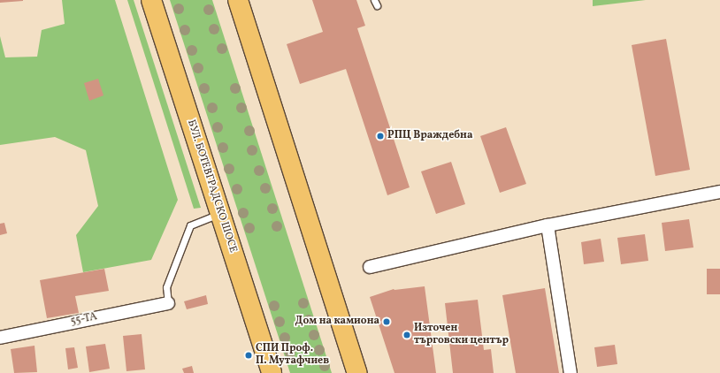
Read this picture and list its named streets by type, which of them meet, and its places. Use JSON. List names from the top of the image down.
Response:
{
  "streets": {
    "main road": ["БУЛ. БОТЕВГРАДСКО ШОСЕ"],
    "street": ["55-ТА"]
  },
  "places": [
    "РПЦ Враждебна",
    "Дом на камиона",
    "Източен търговски център",
    "СПИ Проф. П. Мутафчиев"
  ]
}
